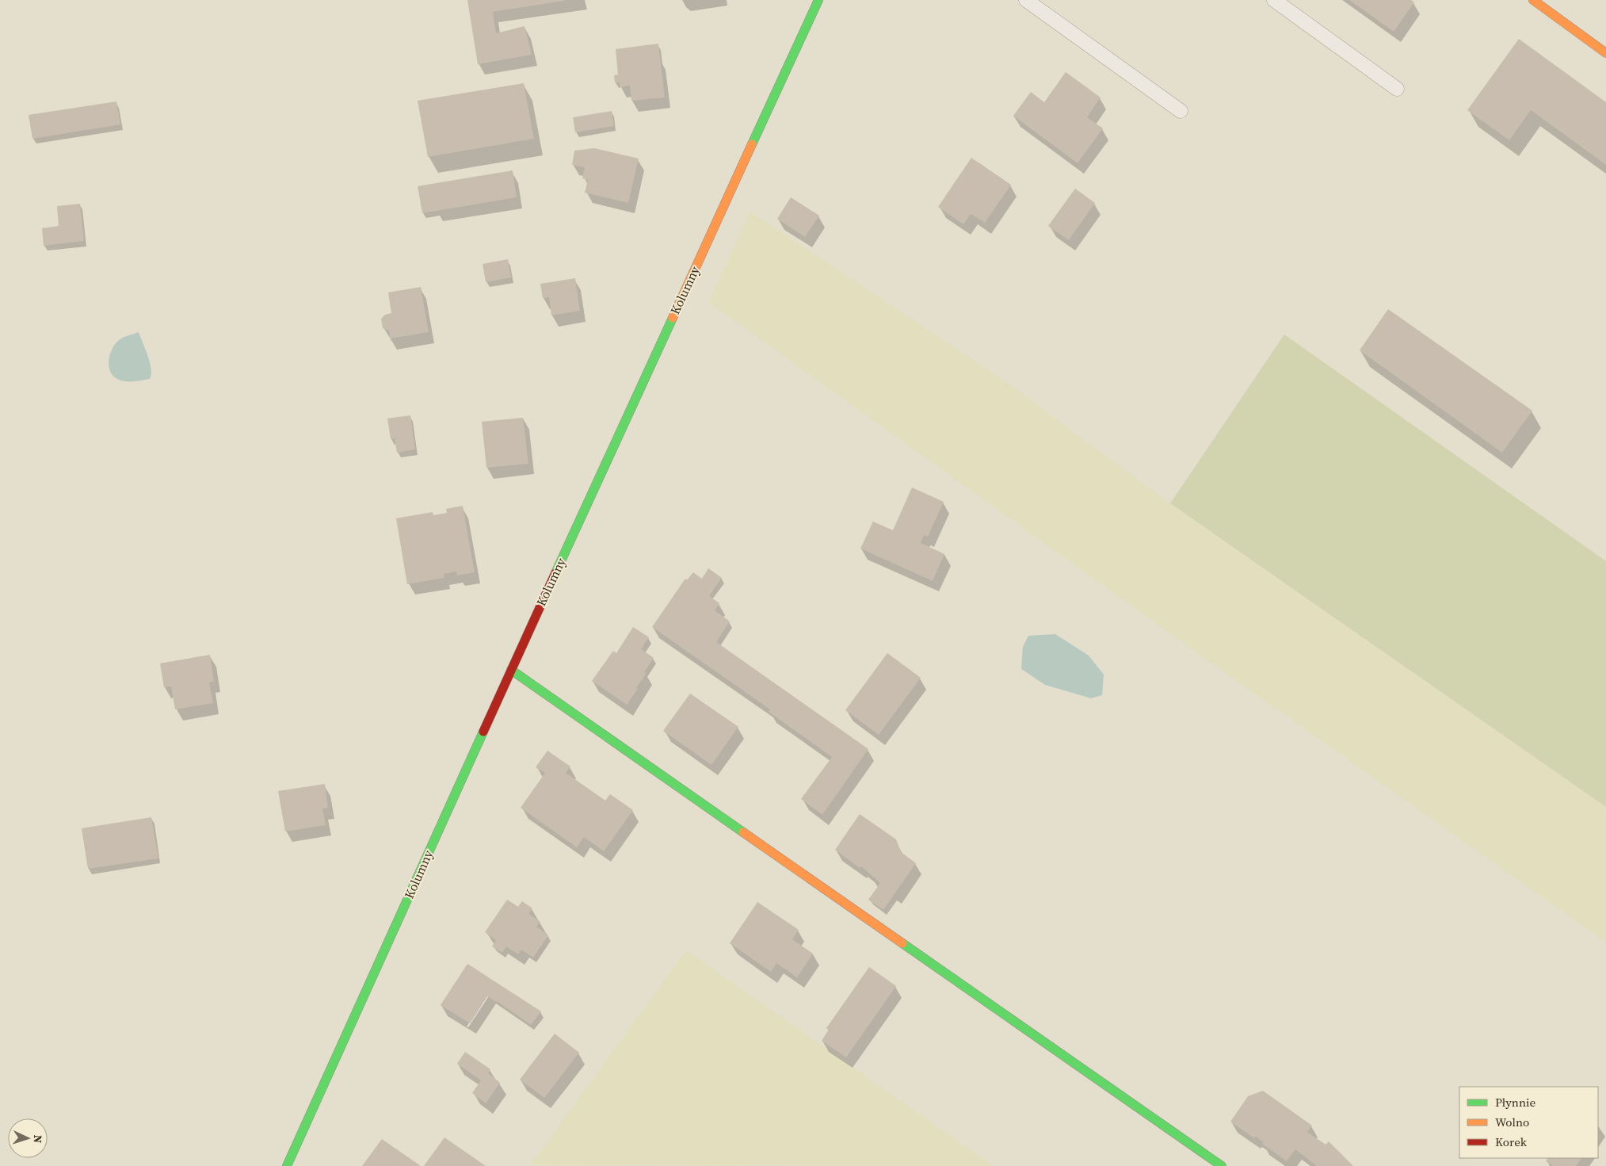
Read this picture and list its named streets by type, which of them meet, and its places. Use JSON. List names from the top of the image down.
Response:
{
  "streets": {
    "street": ["Kolumny"]
  },
  "legend": ["Płynnie", "Wolno", "Korek"],
  "north": "right"
}
